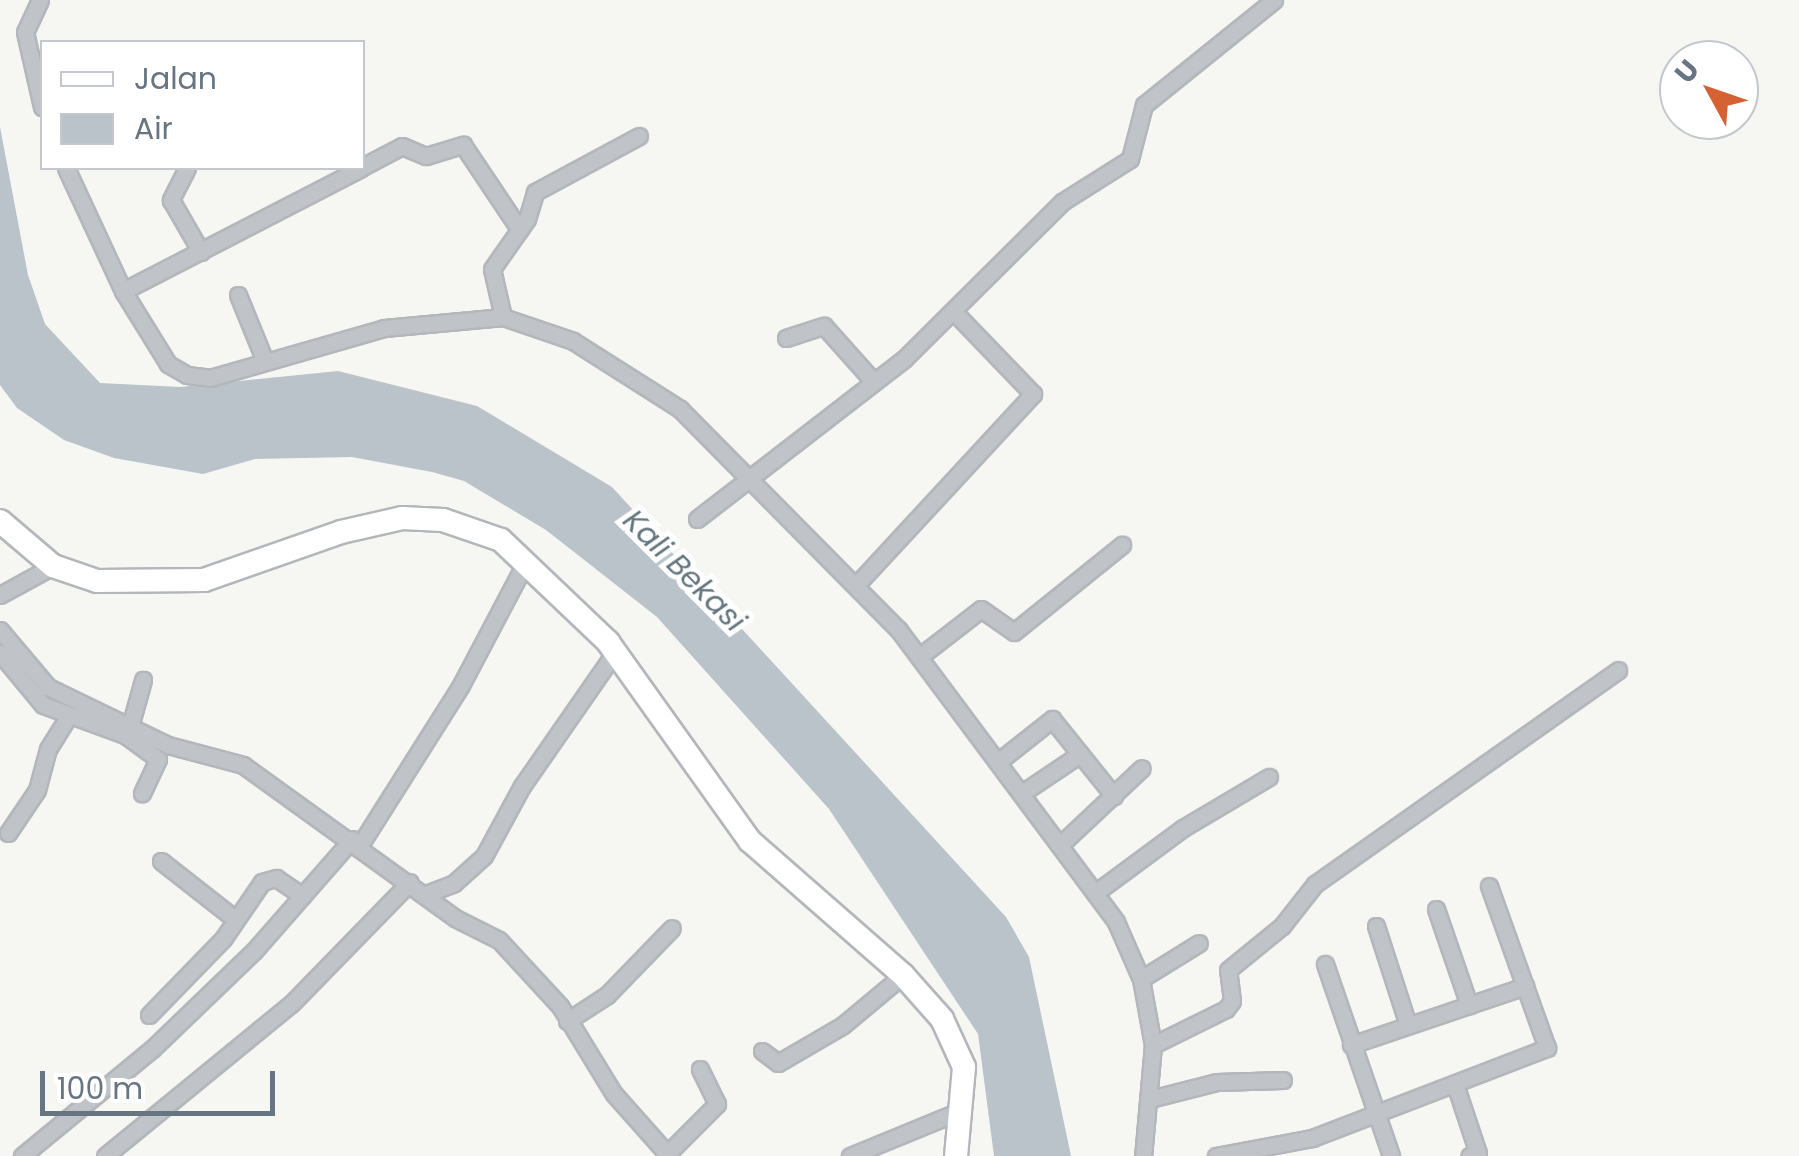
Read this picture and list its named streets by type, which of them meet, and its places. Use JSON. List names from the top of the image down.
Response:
{
  "water": ["Kali Bekasi"],
  "legend": ["Jalan", "Air"],
  "scale_bar": "100 m",
  "north": "top left"
}
